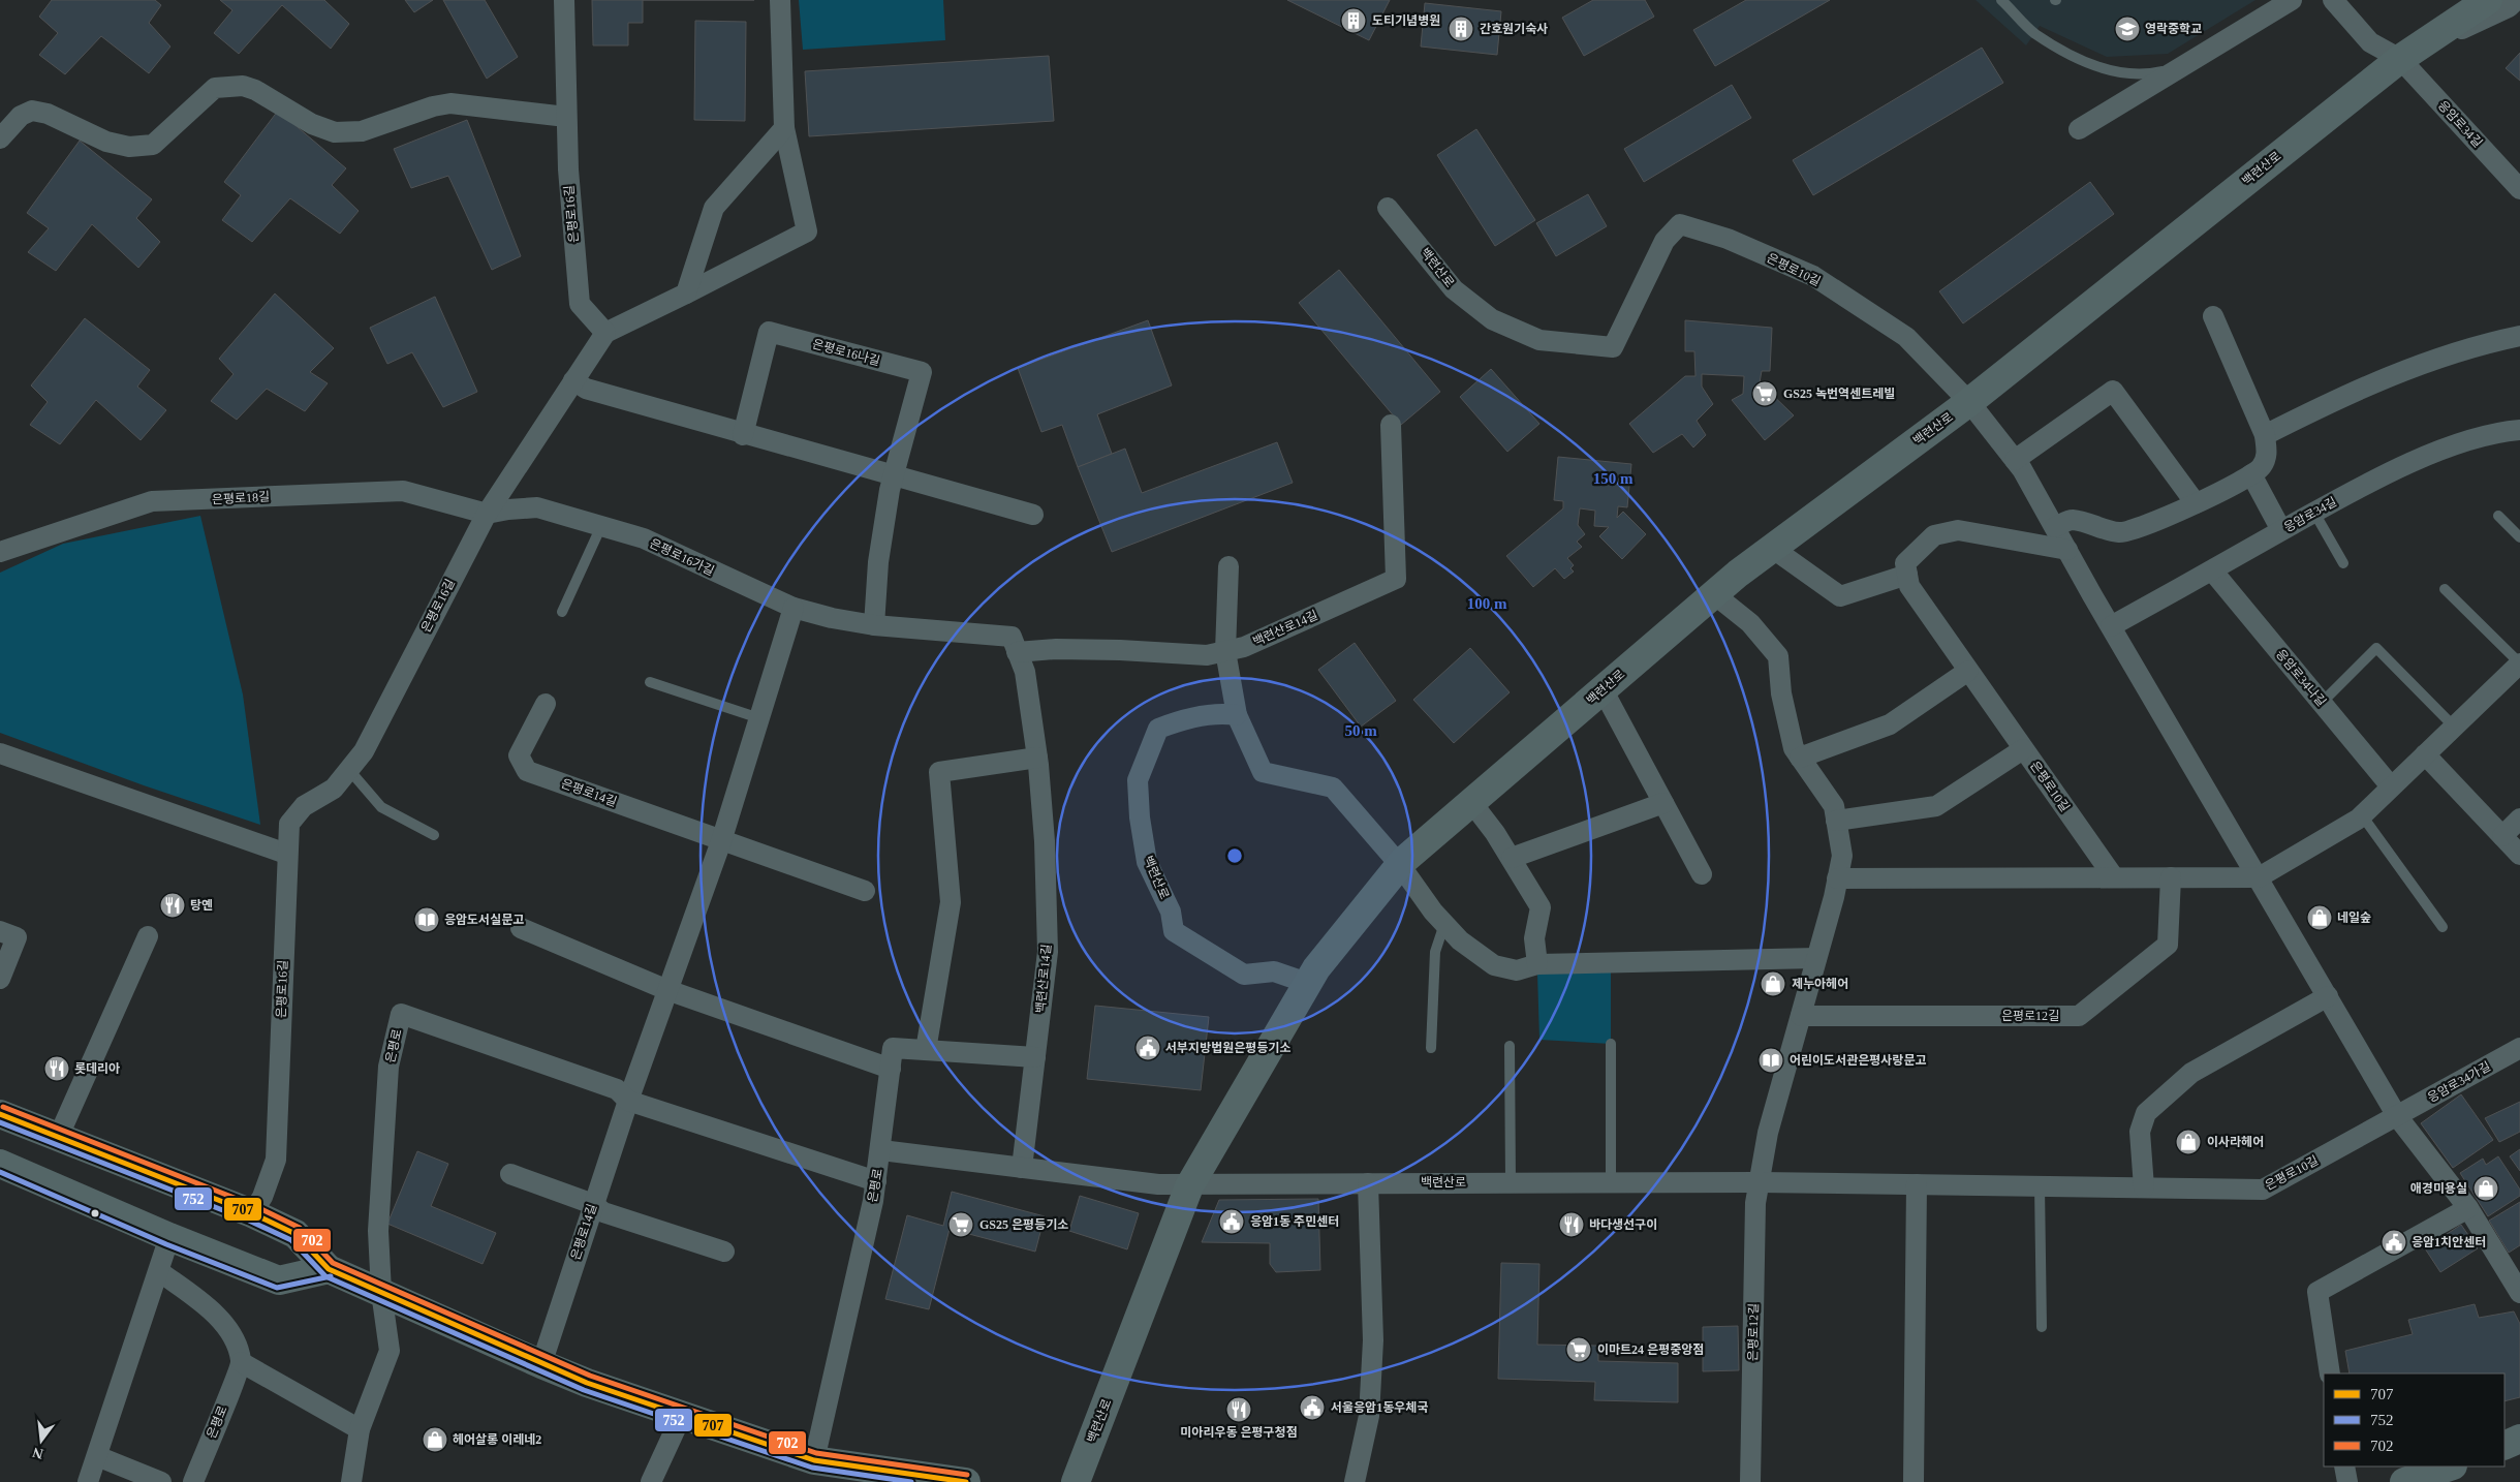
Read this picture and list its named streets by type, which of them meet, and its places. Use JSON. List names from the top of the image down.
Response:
{
  "streets": {
    "main road": ["백련산로"],
    "street": [
      "응암로34길",
      "은평로16길",
      "은평로10길",
      "은평로16나길",
      "은평로18길",
      "은평로16가길",
      "백련산로14길",
      "응암로34나길",
      "은평로14길",
      "은평로12길",
      "은평로",
      "응암로34가길"
    ]
  },
  "crossings": [
    ["응암로34길", "백련산로"],
    ["응암로34길", "은평로10길"],
    ["응암로34길", "응암로34나길"],
    ["백련산로", "은평로10길"],
    ["백련산로", "백련산로14길"],
    ["백련산로", "은평로12길"],
    ["백련산로", "은평로"],
    ["은평로16길", "은평로18길"],
    ["은평로16길", "은평로16가길"],
    ["은평로10길", "응암로34가길"],
    ["은평로16나길", "은평로16가길"],
    ["은평로16나길", "백련산로14길"],
    ["은평로18길", "은평로16가길"],
    ["은평로16가길", "백련산로14길"],
    ["은평로16가길", "은평로14길"],
    ["백련산로14길", "은평로"],
    ["은평로14길", "은평로"]
  ],
  "places": {
    "building": ["도티기념병원", "간호원기숙사"],
    "school or university": ["영락중학교"],
    "supermarket": ["GS25 녹번역센트레빌", "GS25 은평등기소", "이마트24 은평중앙점"],
    "restaurant": [
      "탕옌",
      "롯데리아",
      "바다생선구이",
      "미아리우동 은평구청점"
    ],
    "shop": [
      "네일숲",
      "제누아헤어",
      "이사라헤어",
      "애경미용실",
      "헤어살롱 이레네2"
    ],
    "library": ["응암도서실문고", "어린이도서관은평사랑문고"],
    "public building": [
      "서부지방법원은평등기소",
      "응암1동 주민센터",
      "응암1치안센터",
      "서울응암1동우체국"
    ]
  },
  "lines": ["transit line 702", "transit line 707", "transit line 752"],
  "legend": ["707", "752", "702"],
  "north": "bottom",
  "rings": ["150 m", "100 m", "50 m"]
}
